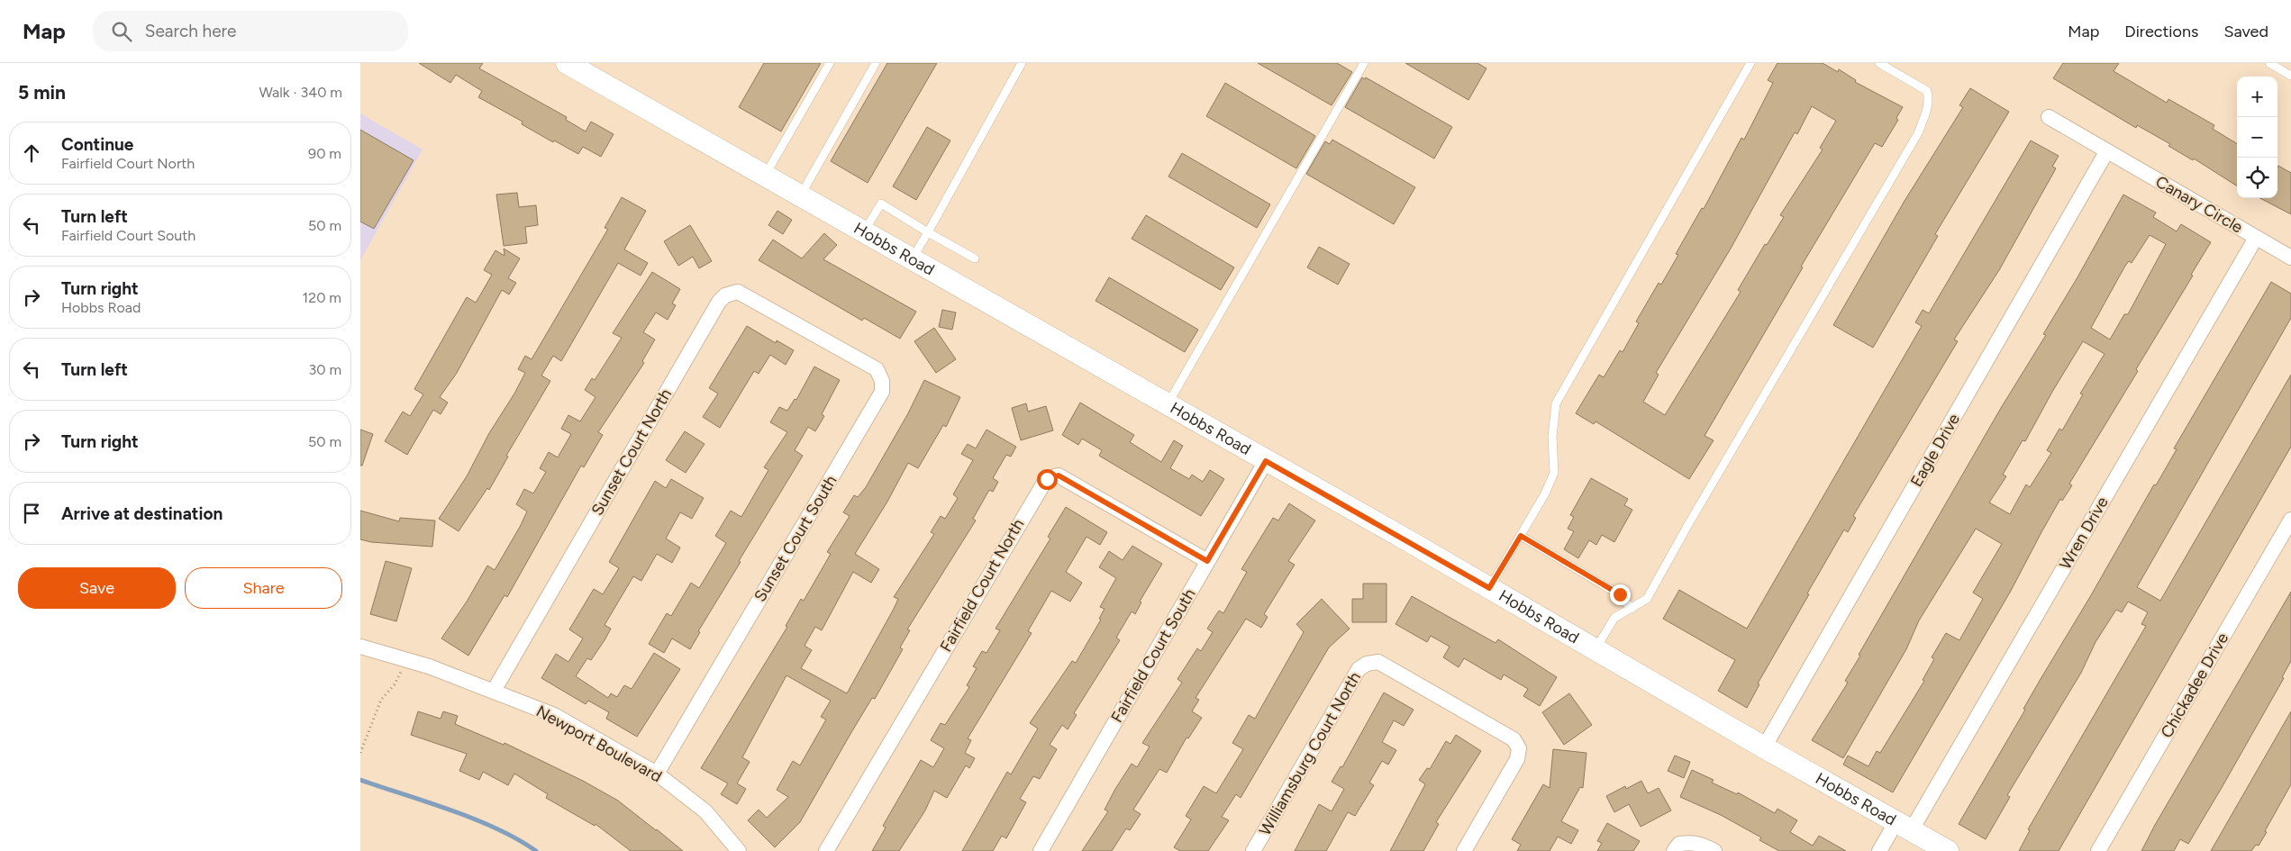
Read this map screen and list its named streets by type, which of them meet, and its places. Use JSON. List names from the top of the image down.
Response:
{
  "streets": {
    "street": [
      "Canary Circle",
      "Hobbs Road",
      "Eagle Drive",
      "Sunset Court North",
      "Wren Drive",
      "Sunset Court South",
      "Fairfield Court North",
      "Fairfield Court South",
      "Chickadee Drive",
      "Newport Boulevard",
      "Williamsburg Court North"
    ]
  },
  "crossings": [
    ["Canary Circle", "Eagle Drive"],
    ["Canary Circle", "Wren Drive"],
    ["Hobbs Road", "Eagle Drive"],
    ["Hobbs Road", "Wren Drive"],
    ["Hobbs Road", "Fairfield Court South"],
    ["Sunset Court North", "Sunset Court South"],
    ["Sunset Court North", "Newport Boulevard"],
    ["Sunset Court South", "Newport Boulevard"],
    ["Fairfield Court North", "Fairfield Court South"]
  ],
  "page": {
    "header": "Map",
    "search": "Search here",
    "nav": ["Map", "Directions", "Saved"],
    "heading": ["5 min", "Walk · 340 m"],
    "map_buttons": ["+", "−"],
    "list": [
      ["Continue", "Fairfield Court North", "90 m"],
      ["Turn left", "Fairfield Court South", "50 m"],
      ["Turn right", "Hobbs Road", "120 m"],
      ["Turn left", "30 m"],
      ["Turn right", "50 m"],
      "Arrive at destination"
    ],
    "buttons": ["Save", "Share"]
  }
}
